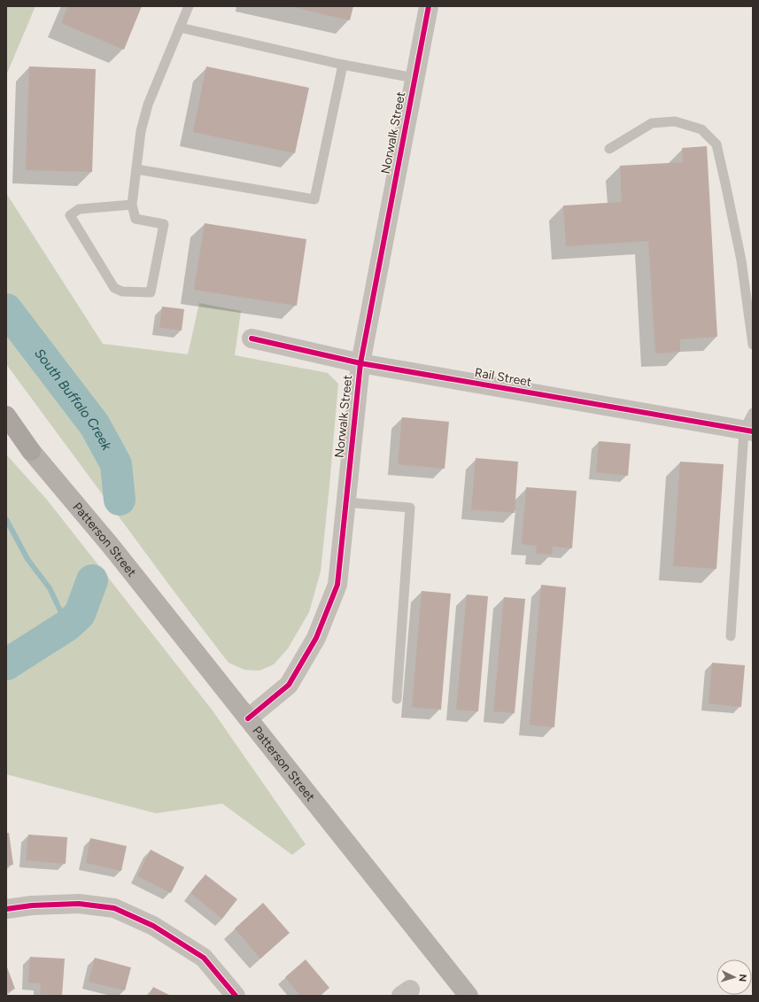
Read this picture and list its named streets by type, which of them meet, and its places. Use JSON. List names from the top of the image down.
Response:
{
  "streets": {
    "main road": ["Patterson Street"],
    "street": ["Norwalk Street", "Rail Street"]
  },
  "crossings": [
    ["Norwalk Street", "Rail Street"],
    ["Norwalk Street", "Patterson Street"]
  ],
  "water": ["South Buffalo Creek"],
  "north": "right"
}
